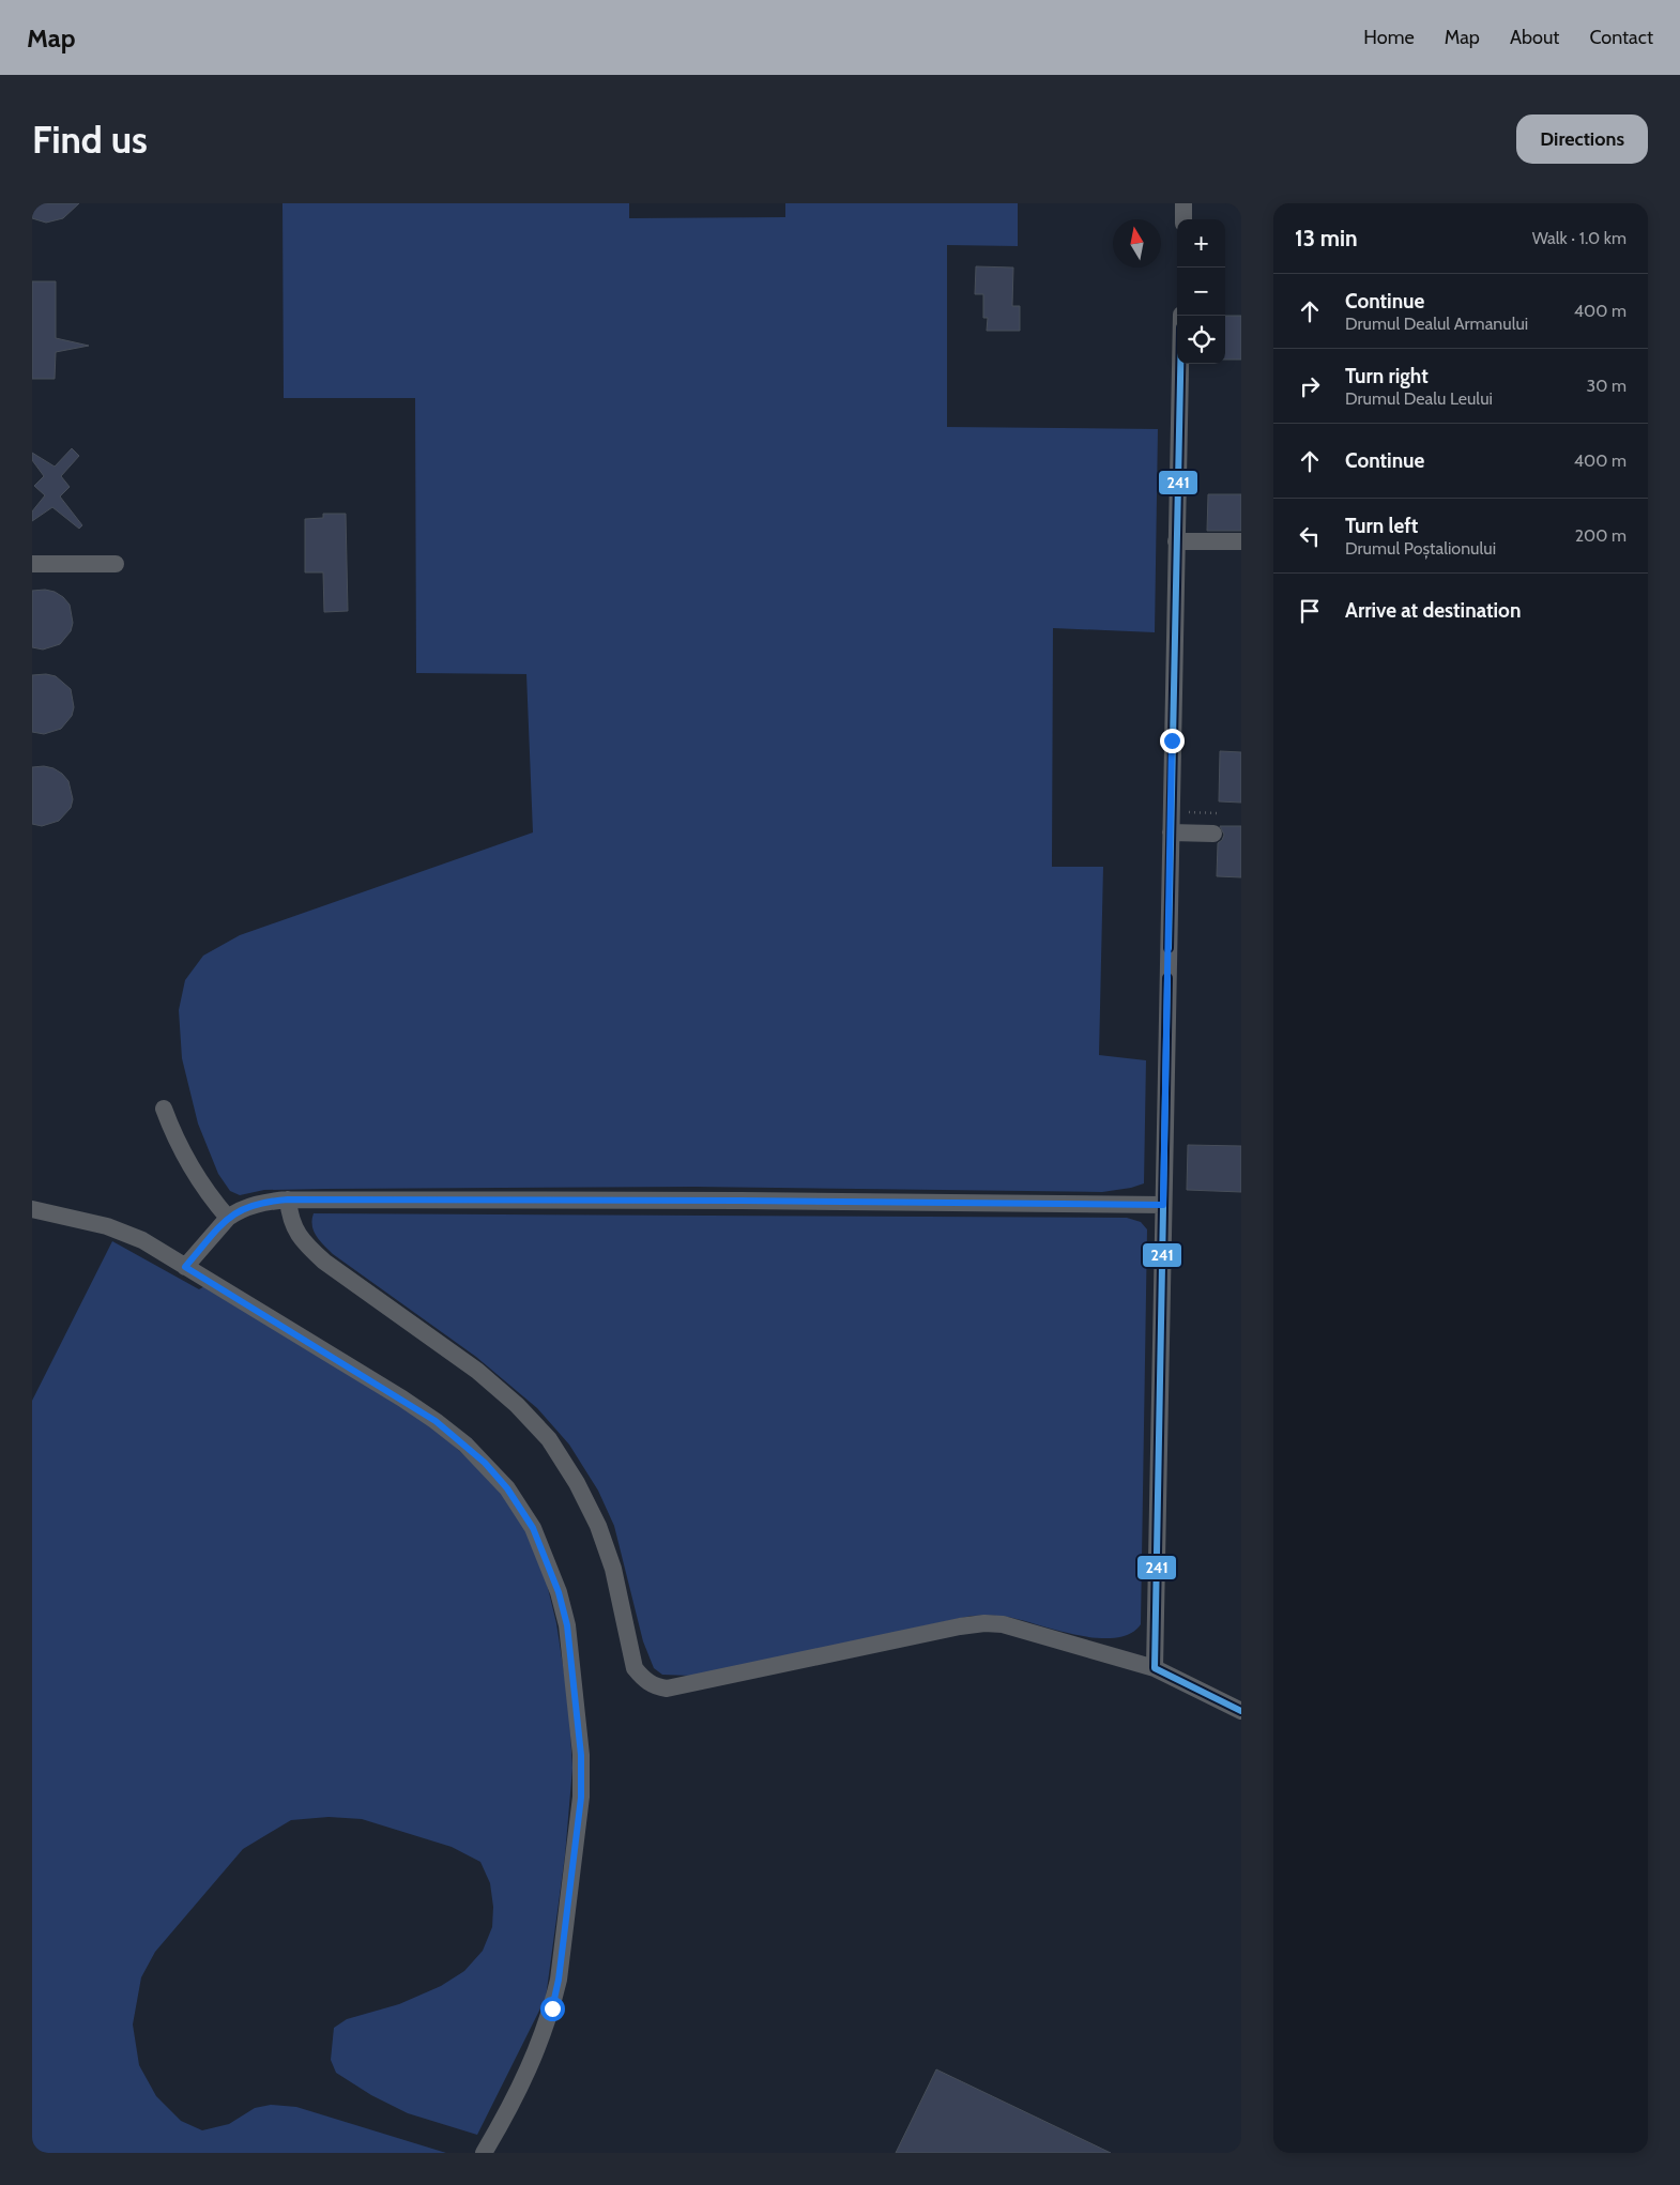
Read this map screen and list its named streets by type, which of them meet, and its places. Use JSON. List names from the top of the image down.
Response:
{
  "lines": ["transit line 241"],
  "north": "top",
  "page": {
    "header": "Map",
    "nav": [
      "Home",
      "Map",
      "About",
      "Contact"
    ],
    "buttons": "Directions",
    "title": "Find us",
    "heading": ["13 min", "Walk · 1.0 km"],
    "map_buttons": ["+", "−"],
    "list": [
      ["Continue", "Drumul Dealul Armanului", "400 m"],
      ["Turn right", "Drumul Dealu Leului", "30 m"],
      ["Continue", "400 m"],
      ["Turn left", "Drumul Poștalionului", "200 m"],
      "Arrive at destination"
    ]
  }
}
